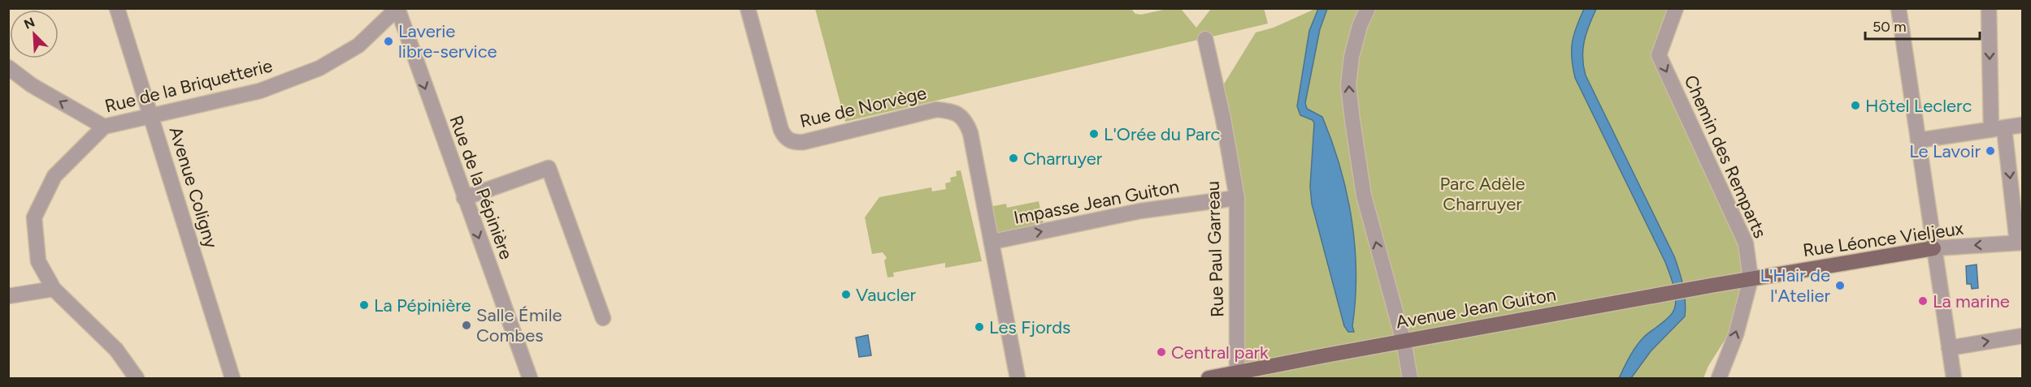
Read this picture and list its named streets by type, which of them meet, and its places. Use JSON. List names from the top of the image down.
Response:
{
  "streets": {
    "main road": ["Rue Léonce Vieljeux", "Avenue Jean Guiton"],
    "street": [
      "Rue de la Briquetterie",
      "Rue de Norvège",
      "Chemin des Remparts",
      "Avenue Coligny",
      "Rue de la Pépinière",
      "Impasse Jean Guiton",
      "Rue Paul Garreau"
    ]
  },
  "crossings": [
    ["Rue de la Briquetterie", "Avenue Coligny"],
    ["Rue de la Briquetterie", "Rue de la Pépinière"],
    ["Rue de Norvège", "Impasse Jean Guiton"],
    ["Chemin des Remparts", "Rue Léonce Vieljeux"],
    ["Chemin des Remparts", "Avenue Jean Guiton"],
    ["Impasse Jean Guiton", "Rue Paul Garreau"],
    ["Rue Léonce Vieljeux", "Avenue Jean Guiton"],
    ["Rue Paul Garreau", "Avenue Jean Guiton"]
  ],
  "one_way": ["Rue de la Pépinière", "Impasse Jean Guiton"],
  "parks": ["Parc Adèle Charruyer"],
  "places": [
    "Laverie libre-service",
    "Hôtel Leclerc",
    "L'Orée du Parc",
    "Le Lavoir",
    "Charruyer",
    "L'Hair de l'Atelier",
    "Vaucler",
    "La marine",
    "La Pépinière",
    "Salle Émile Combes",
    "Les Fjords",
    "Central park"
  ],
  "scale_bar": "50 m",
  "north": "top left"
}
